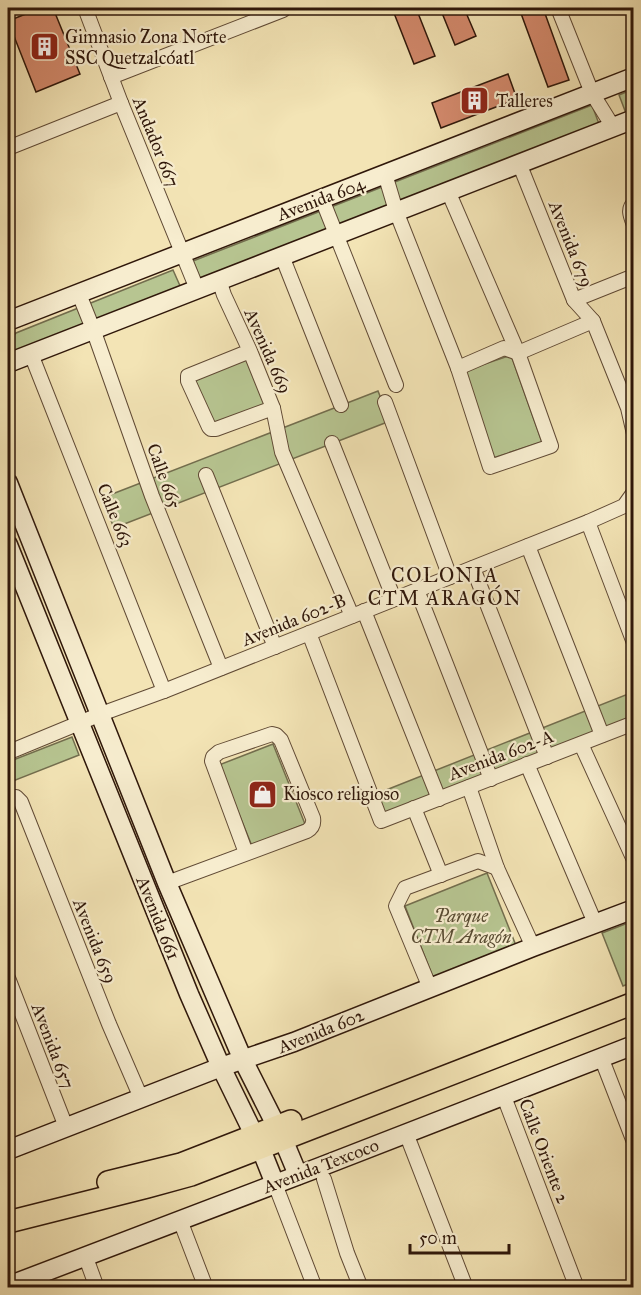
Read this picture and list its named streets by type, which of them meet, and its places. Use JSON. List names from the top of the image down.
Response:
{
  "streets": {
    "street": [
      "Andador 667",
      "Avenida 604",
      "Avenida 679",
      "Avenida 669",
      "Calle 665",
      "Calle 663",
      "Avenida 602-B",
      "Avenida 602-A",
      "Avenida 661",
      "Avenida 659",
      "Avenida 602",
      "Avenida 657",
      "Calle Oriente 2",
      "Avenida Texcoco"
    ]
  },
  "crossings": [
    ["Andador 667", "Avenida 604"],
    ["Avenida 604", "Calle 665"],
    ["Calle 665", "Avenida 602-B"],
    ["Calle 663", "Avenida 602-B"],
    ["Avenida 602-B", "Avenida 602-A"],
    ["Avenida 602-B", "Avenida 661"],
    ["Avenida 661", "Avenida 602"],
    ["Avenida 661", "Avenida Texcoco"],
    ["Avenida 659", "Avenida 602"],
    ["Avenida 602", "Avenida 657"],
    ["Calle Oriente 2", "Avenida Texcoco"]
  ],
  "districts": ["COLONIA CTM ARAGÓN"],
  "parks": ["Parque CTM Aragón"],
  "places": {
    "building": ["Gimnasio Zona Norte SSC Quetzalcóatl", "Talleres"],
    "shop": ["Kiosco religioso"]
  },
  "scale_bar": "50 m"
}
